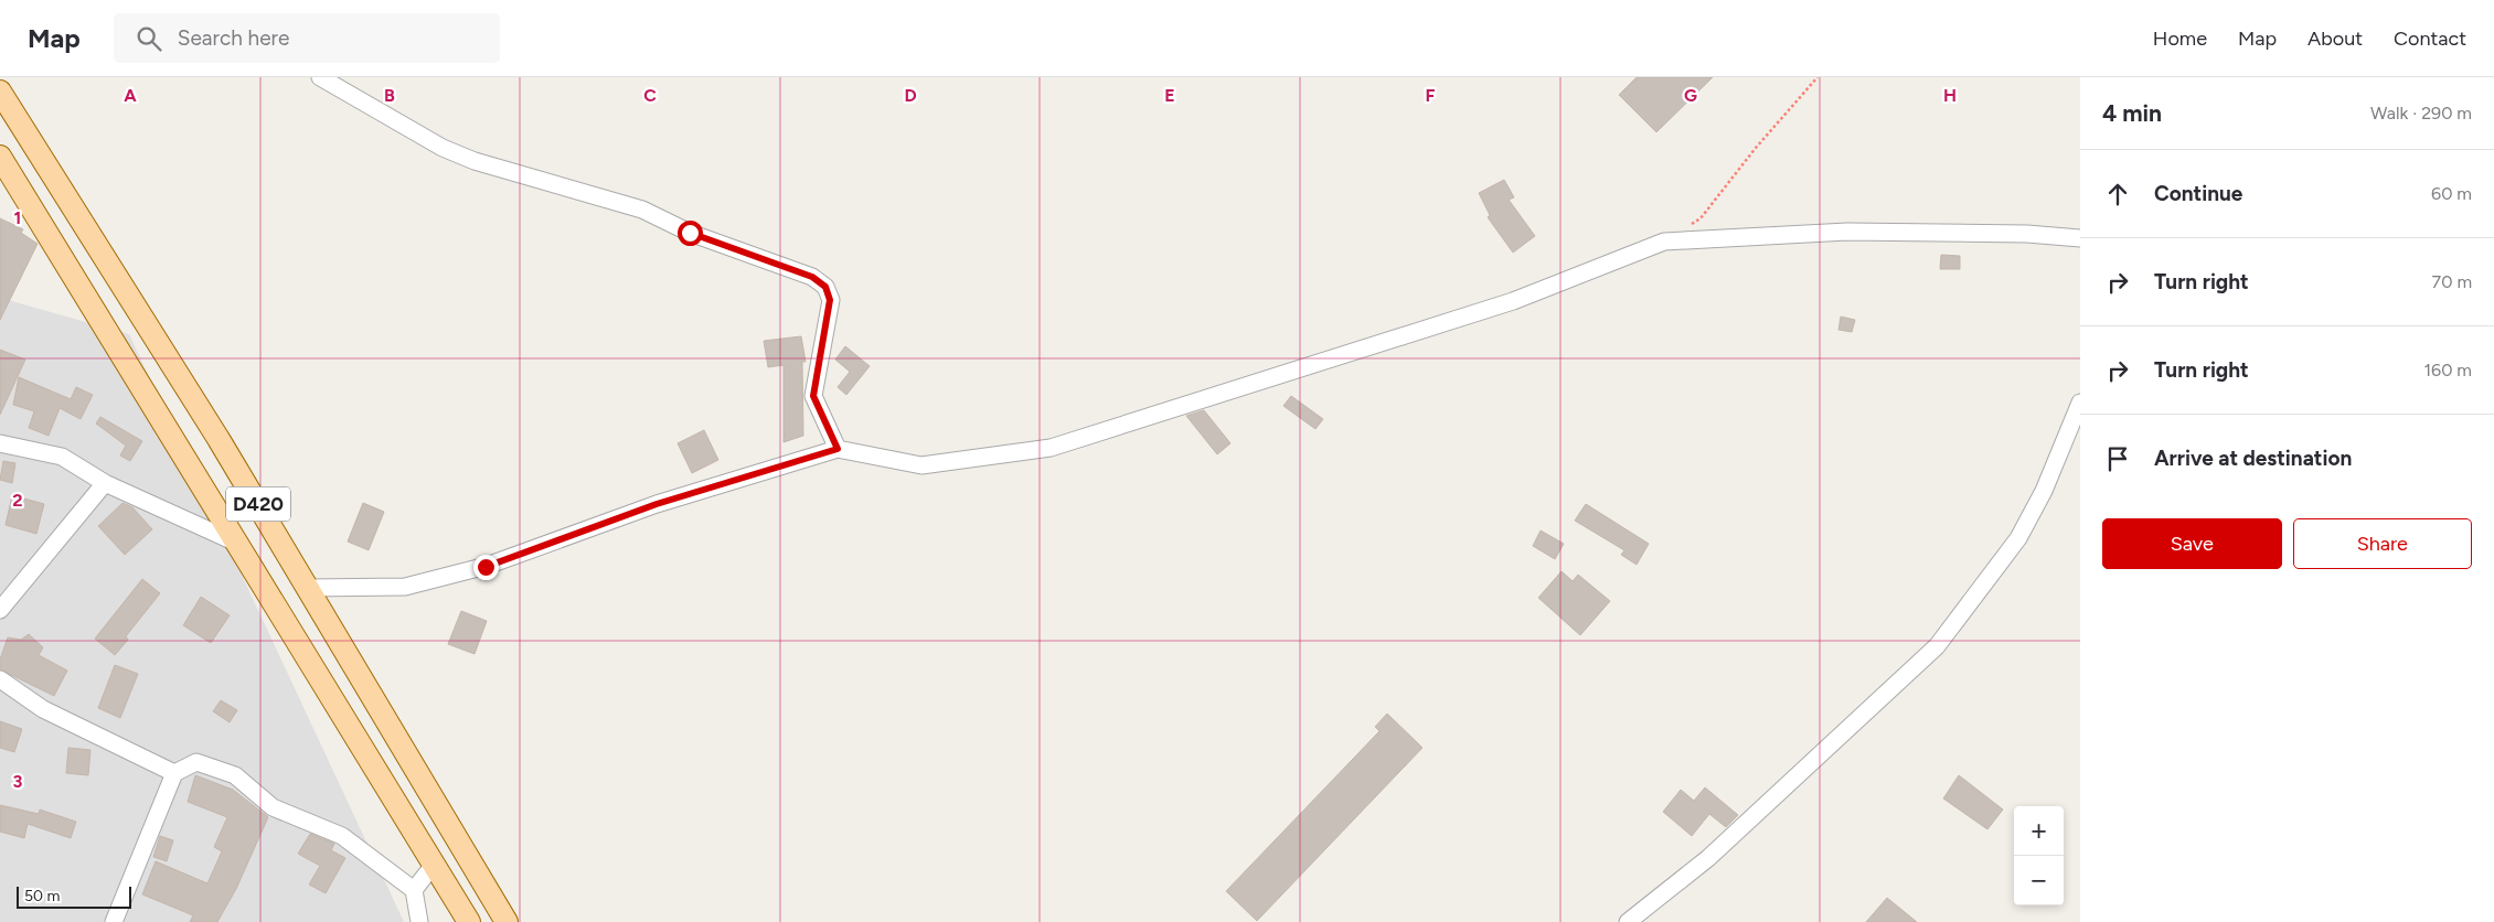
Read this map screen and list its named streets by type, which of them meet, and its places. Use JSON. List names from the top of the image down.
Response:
{
  "streets": {
    "main road": ["D420"]
  },
  "scale_bar": "50 m",
  "page": {
    "header": "Map",
    "search": "Search here",
    "nav": [
      "Home",
      "Map",
      "About",
      "Contact"
    ],
    "heading": ["4 min", "Walk · 290 m"],
    "list": [
      ["Continue", "60 m"],
      ["Turn right", "70 m"],
      ["Turn right", "160 m"],
      "Arrive at destination"
    ],
    "buttons": ["Save", "Share"],
    "map_buttons": ["+", "−"],
    "scale": "50 m"
  },
  "grid": {
    "columns": [
      "A",
      "B",
      "C",
      "D",
      "E",
      "F",
      "G",
      "H"
    ],
    "rows": ["1", "2", "3"]
  }
}
